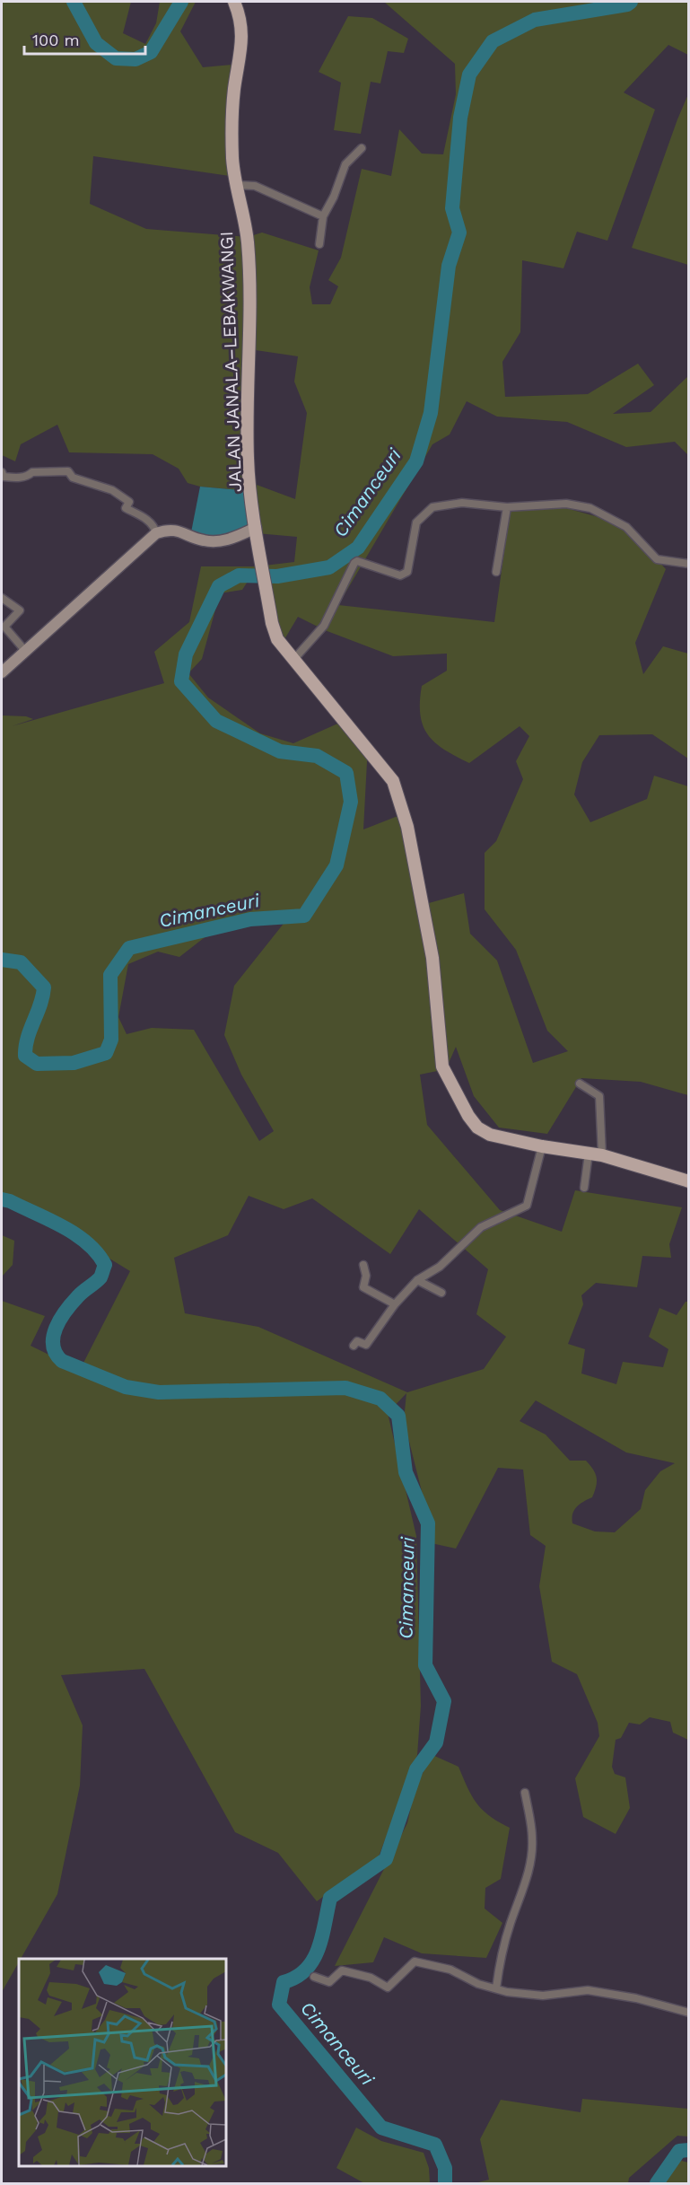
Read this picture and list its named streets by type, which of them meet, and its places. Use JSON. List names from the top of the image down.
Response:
{
  "streets": {
    "main road": ["JALAN JANALA–LEBAKWANGI"]
  },
  "water": ["Cimanceuri"],
  "scale_bar": "100 m"
}
